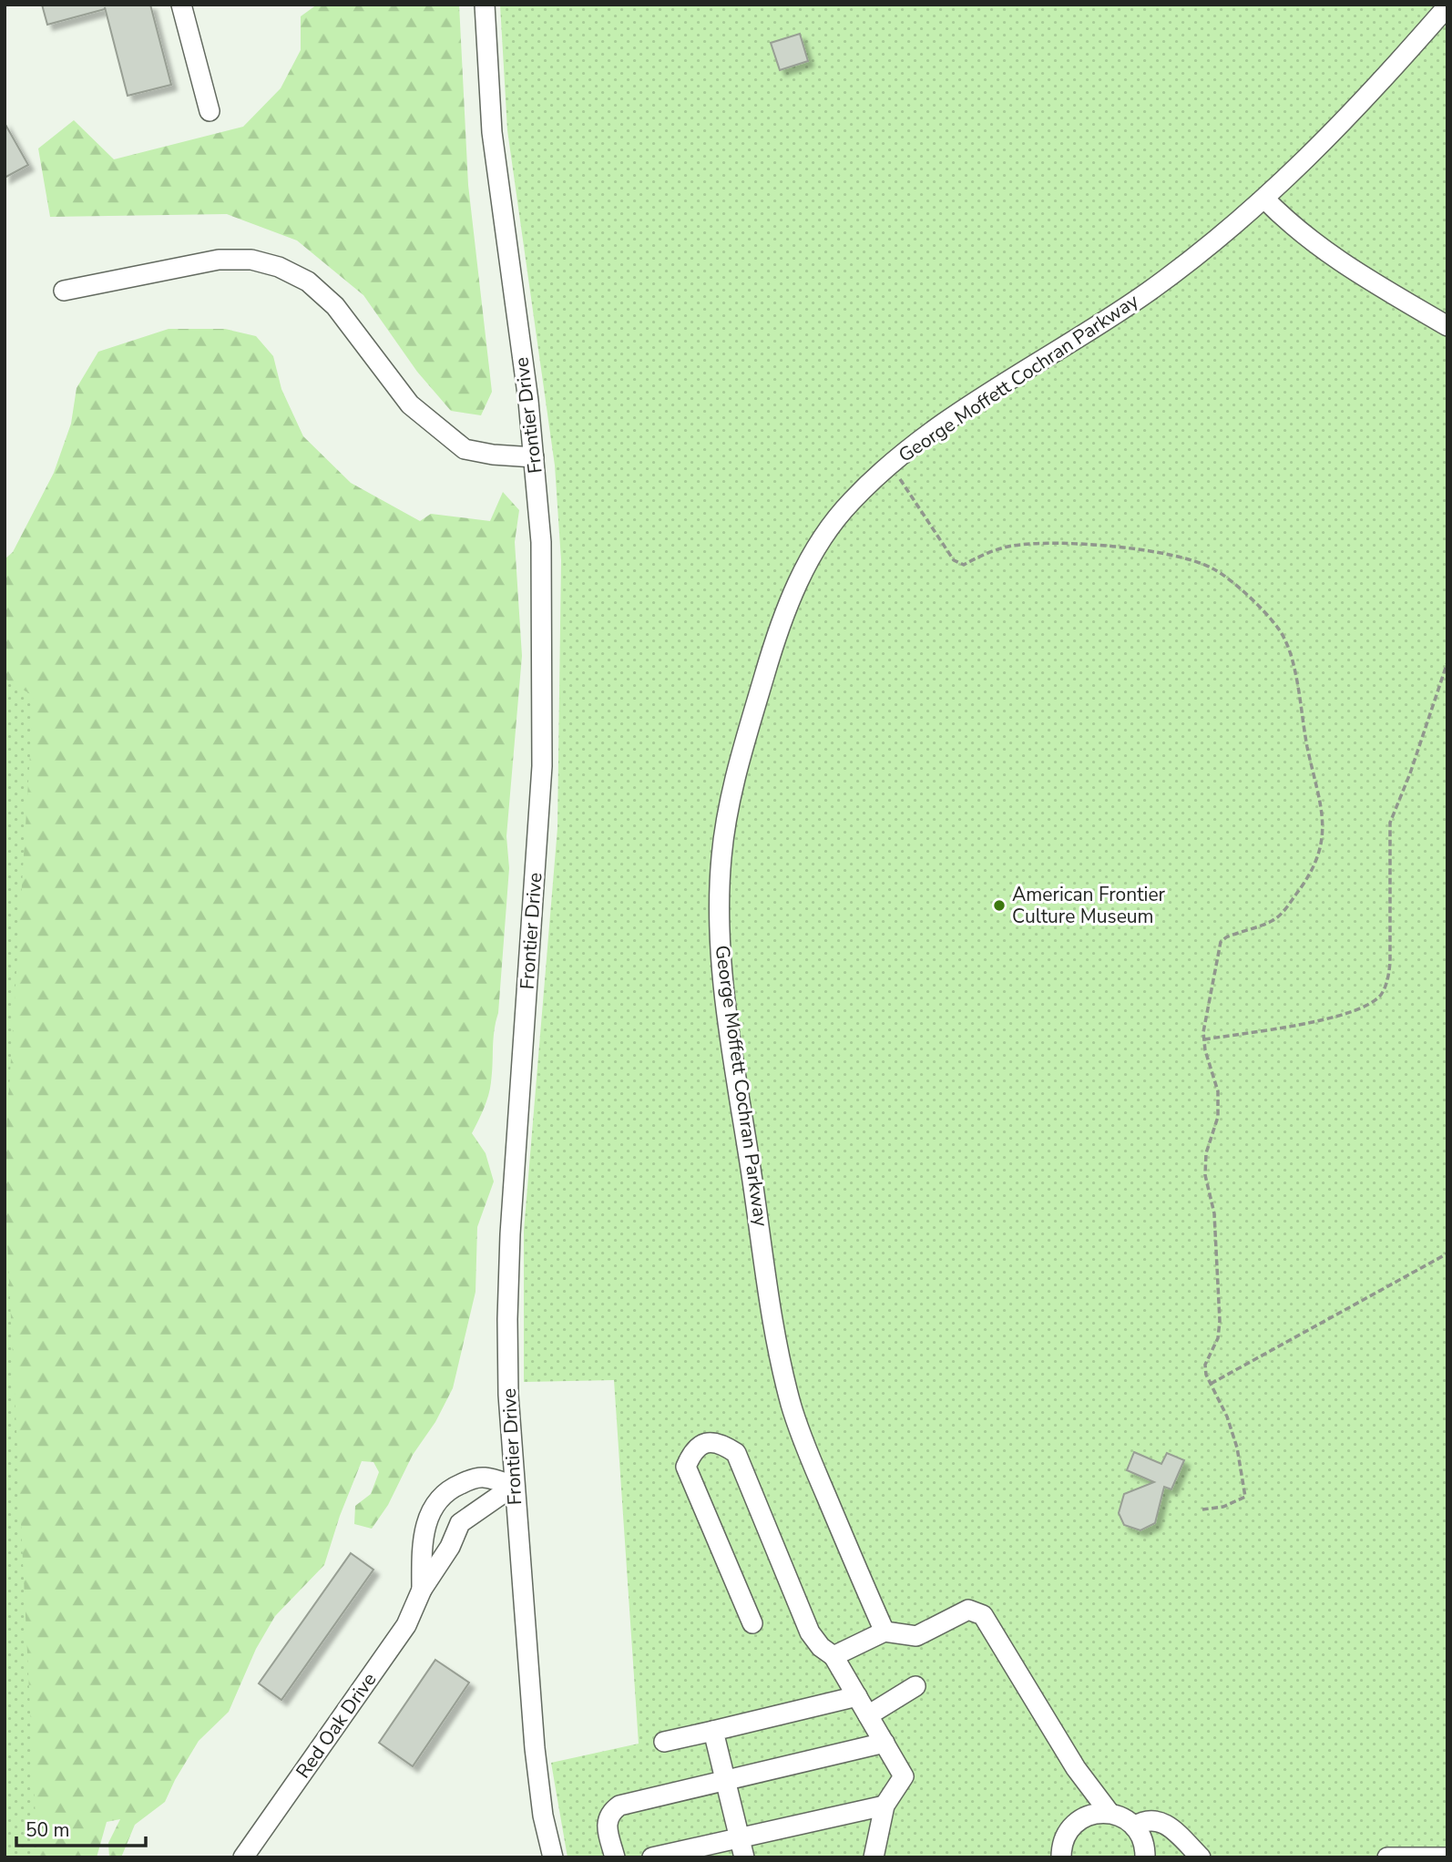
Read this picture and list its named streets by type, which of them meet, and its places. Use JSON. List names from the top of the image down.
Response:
{
  "streets": {
    "street": ["George Moffett Cochran Parkway", "Frontier Drive", "Red Oak Drive"]
  },
  "crossings": [
    ["Frontier Drive", "Red Oak Drive"]
  ],
  "places": ["American Frontier Culture Museum"],
  "scale_bar": "50 m"
}
